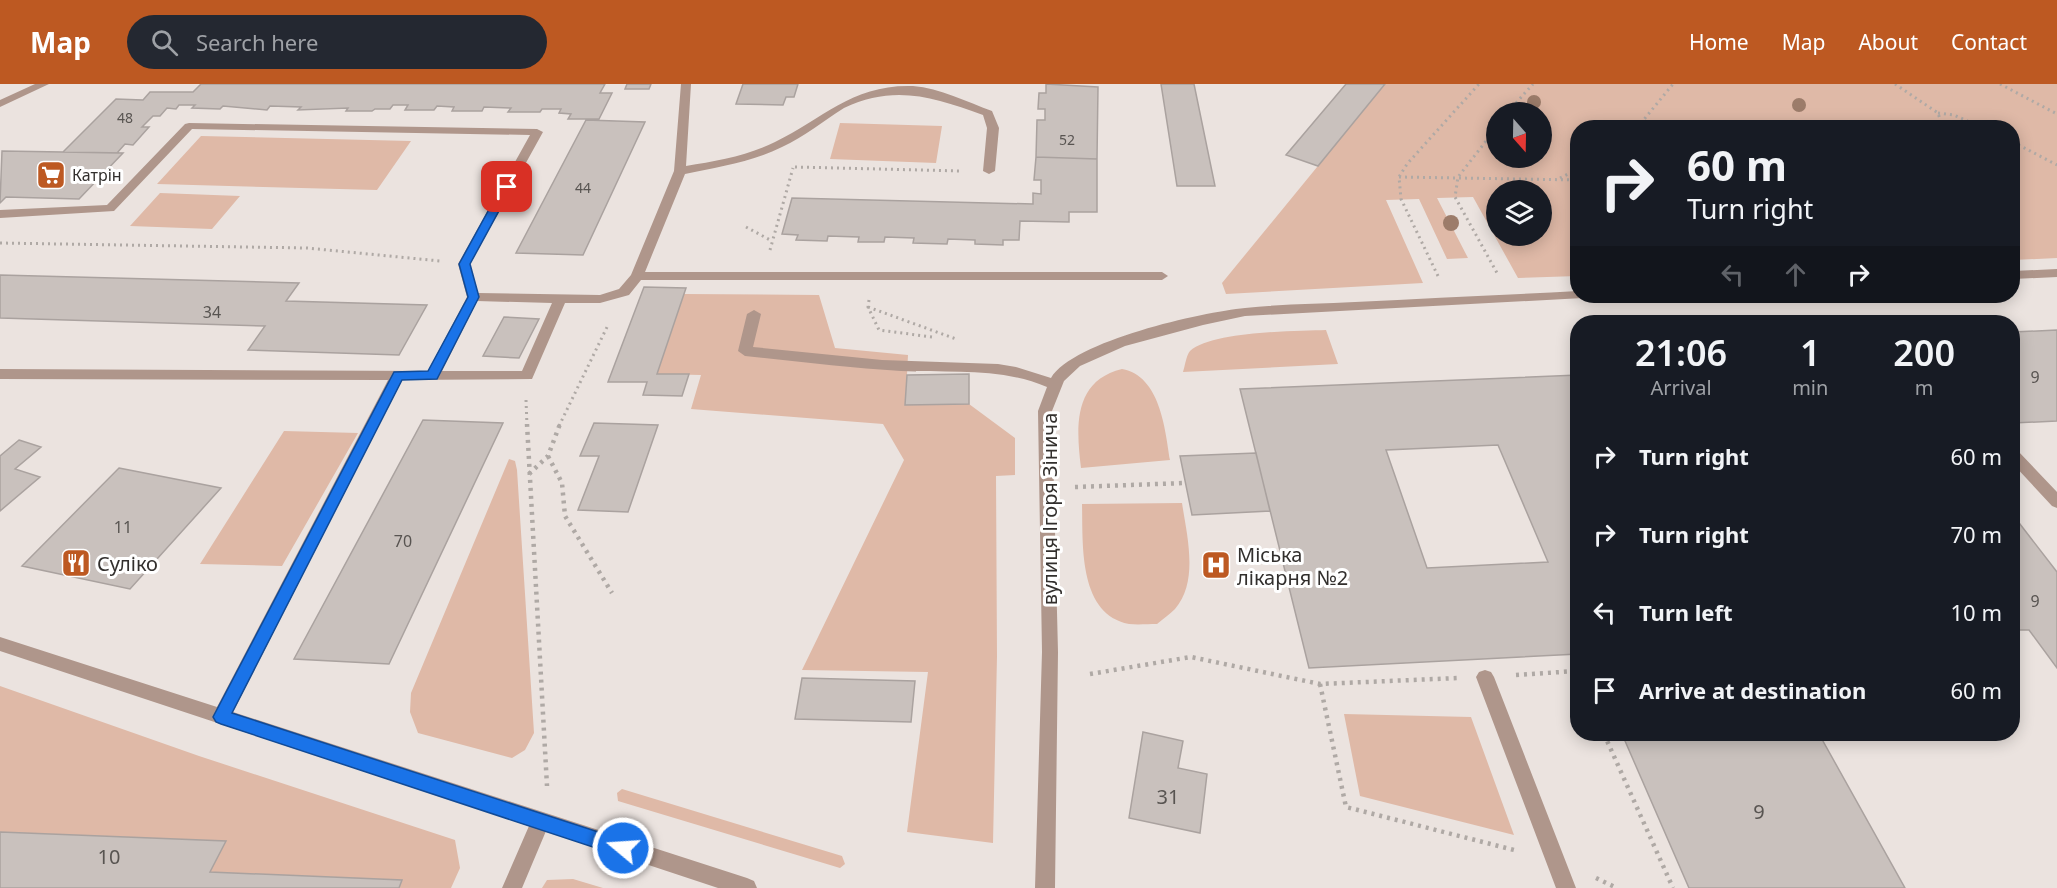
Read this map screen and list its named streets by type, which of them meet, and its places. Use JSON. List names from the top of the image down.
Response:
{
  "streets": {
    "street": ["вулиця Ігоря Зінича"]
  },
  "places": {
    "supermarket": ["Катрін"],
    "restaurant": ["Суліко"],
    "hospital": ["Міська лікарня №2"]
  },
  "house_numbers": [
    "48",
    "52",
    "44",
    "34",
    "9",
    "11",
    "70",
    "9",
    "31",
    "9",
    "10"
  ],
  "north": "bottom",
  "page": {
    "header": "Map",
    "search": "Search here",
    "nav": [
      "Home",
      "Map",
      "About",
      "Contact"
    ],
    "turn": ["60 m", "Turn right"],
    "eta": [
      "21:06",
      "Arrival",
      "1",
      "min",
      "200",
      "m"
    ],
    "list": [
      {
        "name": "Turn right",
        "value": "60 m"
      },
      {
        "name": "Turn right",
        "value": "70 m"
      },
      {
        "name": "Turn left",
        "value": "10 m"
      },
      {
        "name": "Arrive at destination",
        "value": "60 m"
      }
    ]
  }
}
